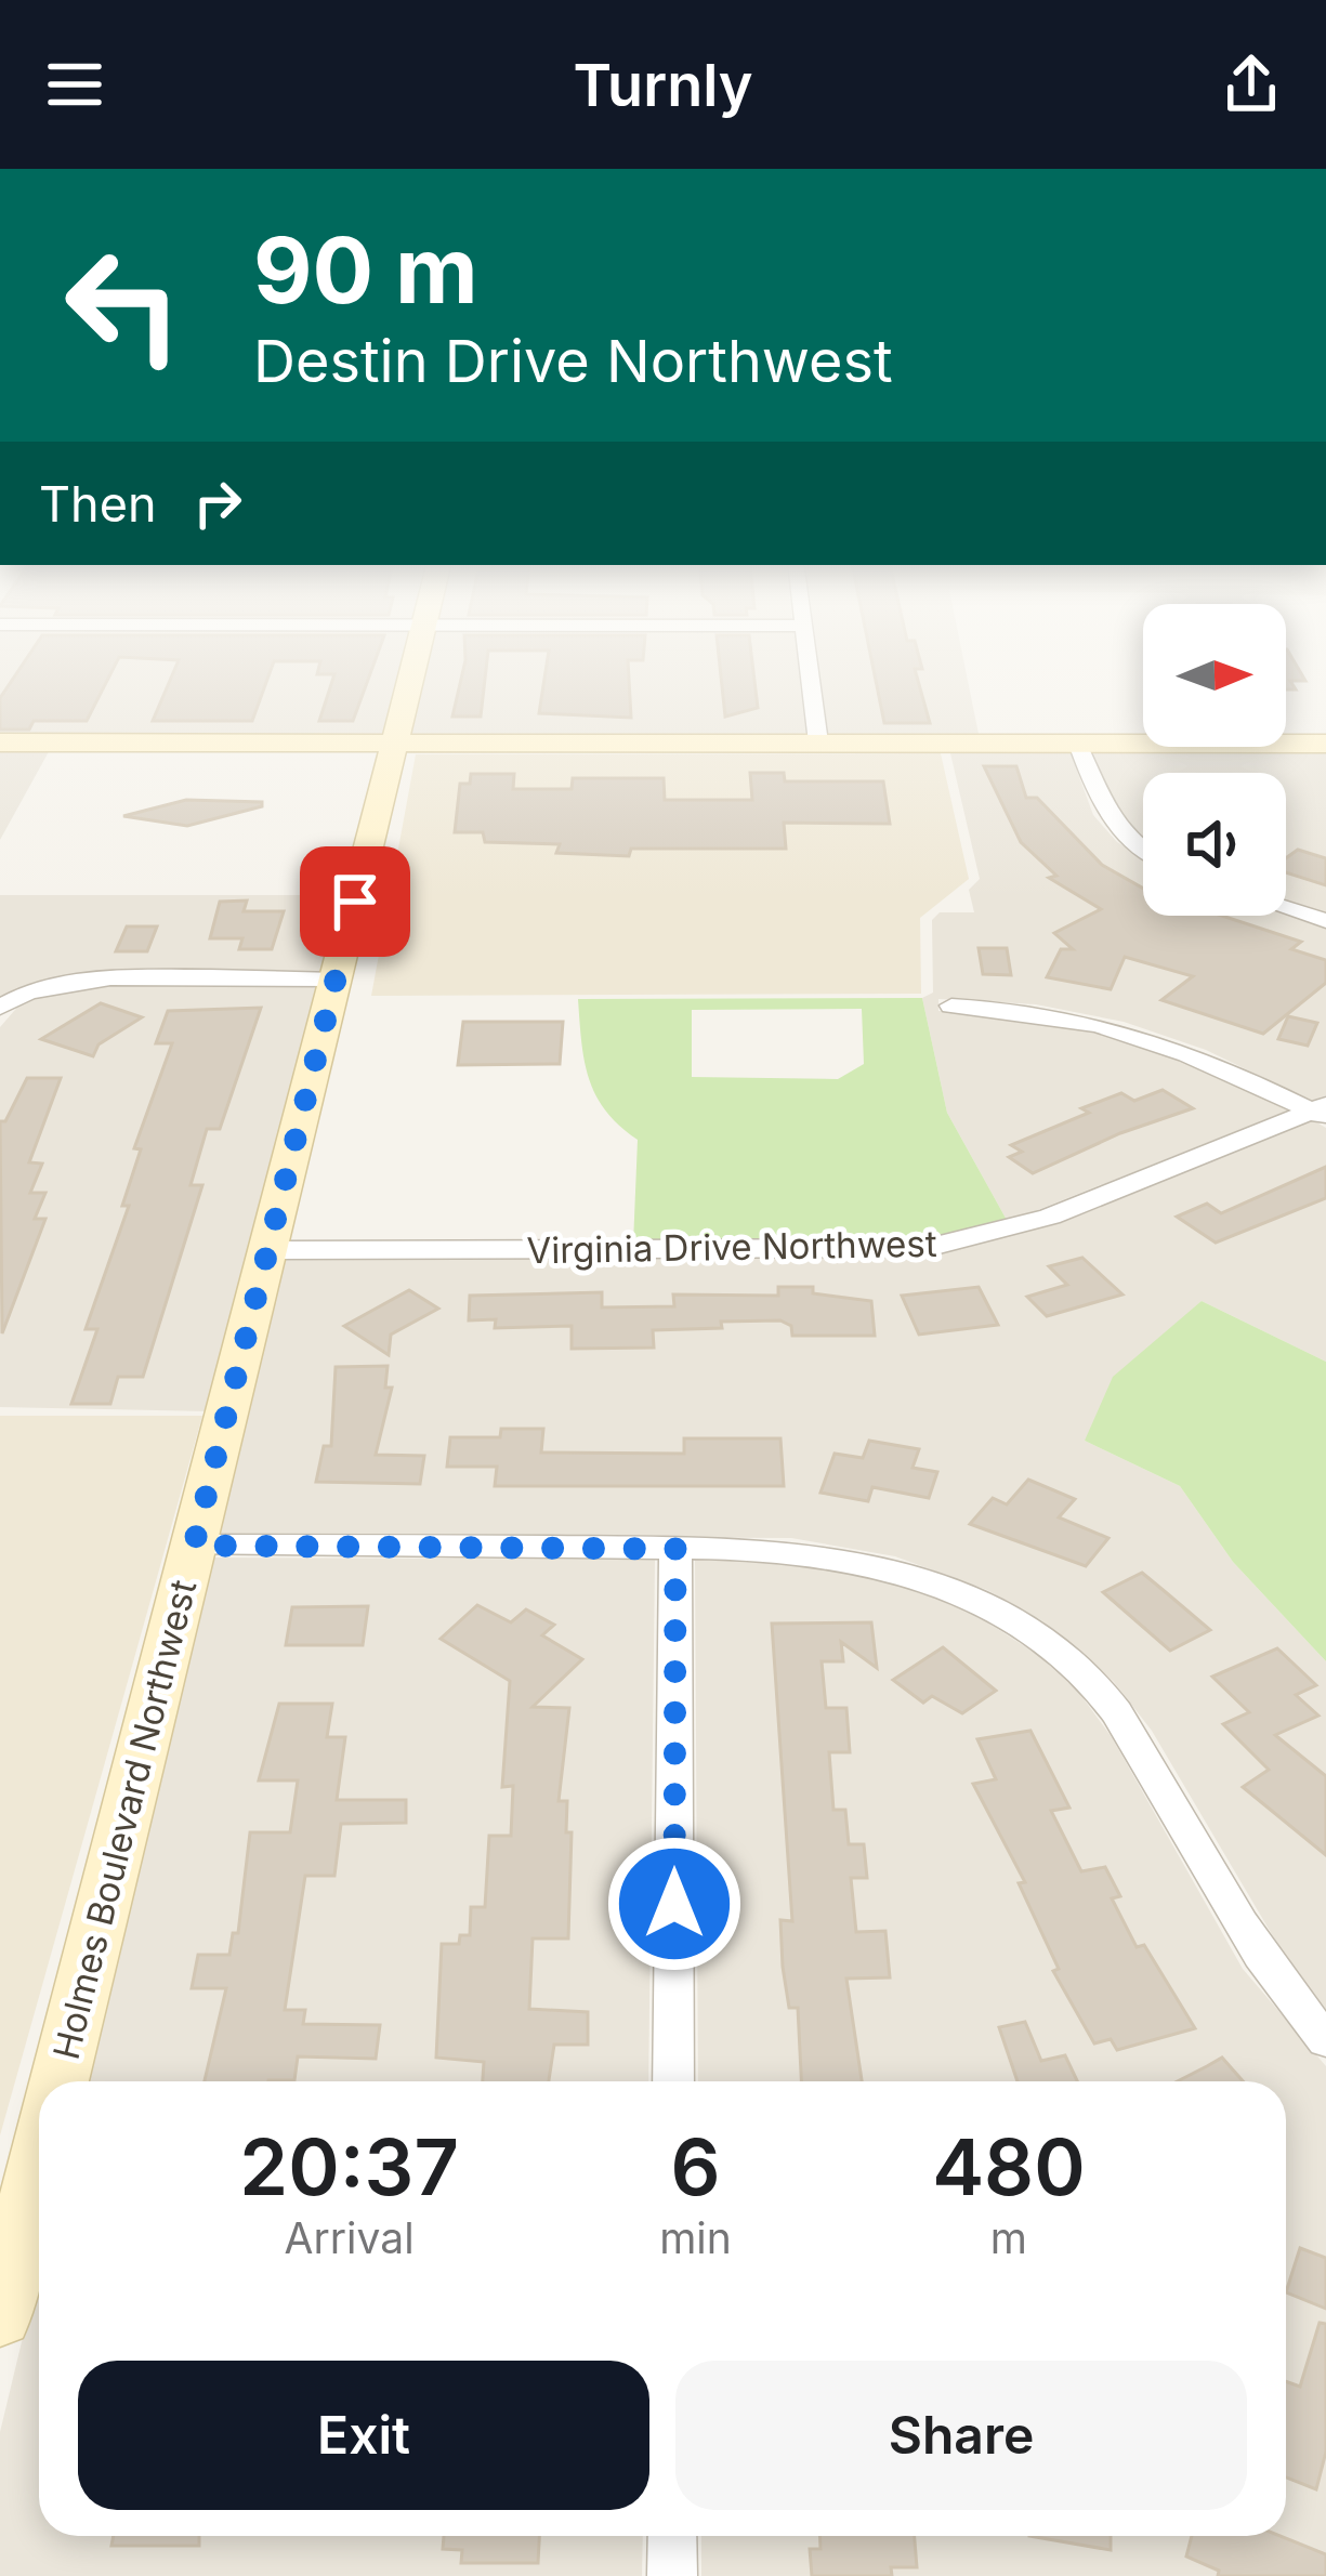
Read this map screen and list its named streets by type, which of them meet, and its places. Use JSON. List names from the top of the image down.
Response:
{
  "streets": {
    "street": ["Virginia Drive Northwest", "Holmes Boulevard Northwest"]
  },
  "crossings": [
    ["Virginia Drive Northwest", "Holmes Boulevard Northwest"]
  ],
  "north": "right",
  "page": {
    "header": "Turnly",
    "turn": ["90 m", "Destin Drive Northwest"],
    "then": "Then",
    "eta": [
      "20:37",
      "Arrival",
      "6",
      "min",
      "480",
      "m"
    ],
    "buttons": ["Exit", "Share"]
  }
}
